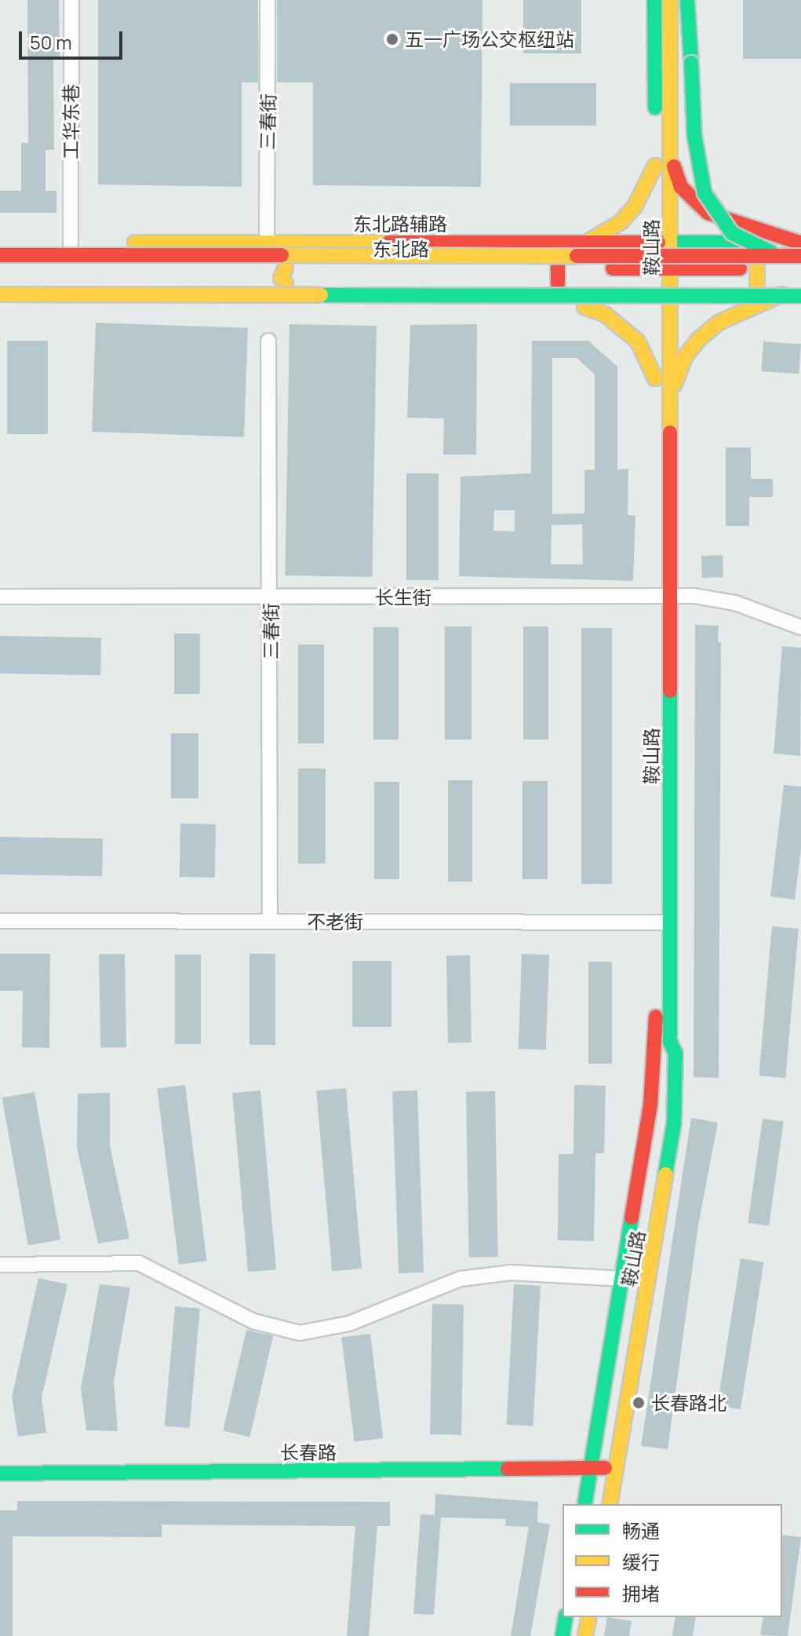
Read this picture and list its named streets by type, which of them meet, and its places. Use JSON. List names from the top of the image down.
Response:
{
  "streets": {
    "main road": [
      "东北路辅路",
      "鞍山路",
      "东北路",
      "长春路"
    ],
    "street": [
      "工华东巷",
      "三春街",
      "长生街",
      "不老街"
    ]
  },
  "crossings": [
    ["工华东巷", "东北路辅路"],
    ["三春街", "东北路辅路"],
    ["三春街", "长生街"],
    ["三春街", "不老街"],
    ["东北路辅路", "鞍山路"],
    ["东北路辅路", "东北路"],
    ["鞍山路", "东北路"],
    ["鞍山路", "长生街"],
    ["鞍山路", "不老街"],
    ["鞍山路", "长春路"]
  ],
  "places": ["五一广场公交枢纽站", "长春路北"],
  "legend": ["畅通", "缓行", "拥堵"],
  "scale_bar": "50 m"
}
